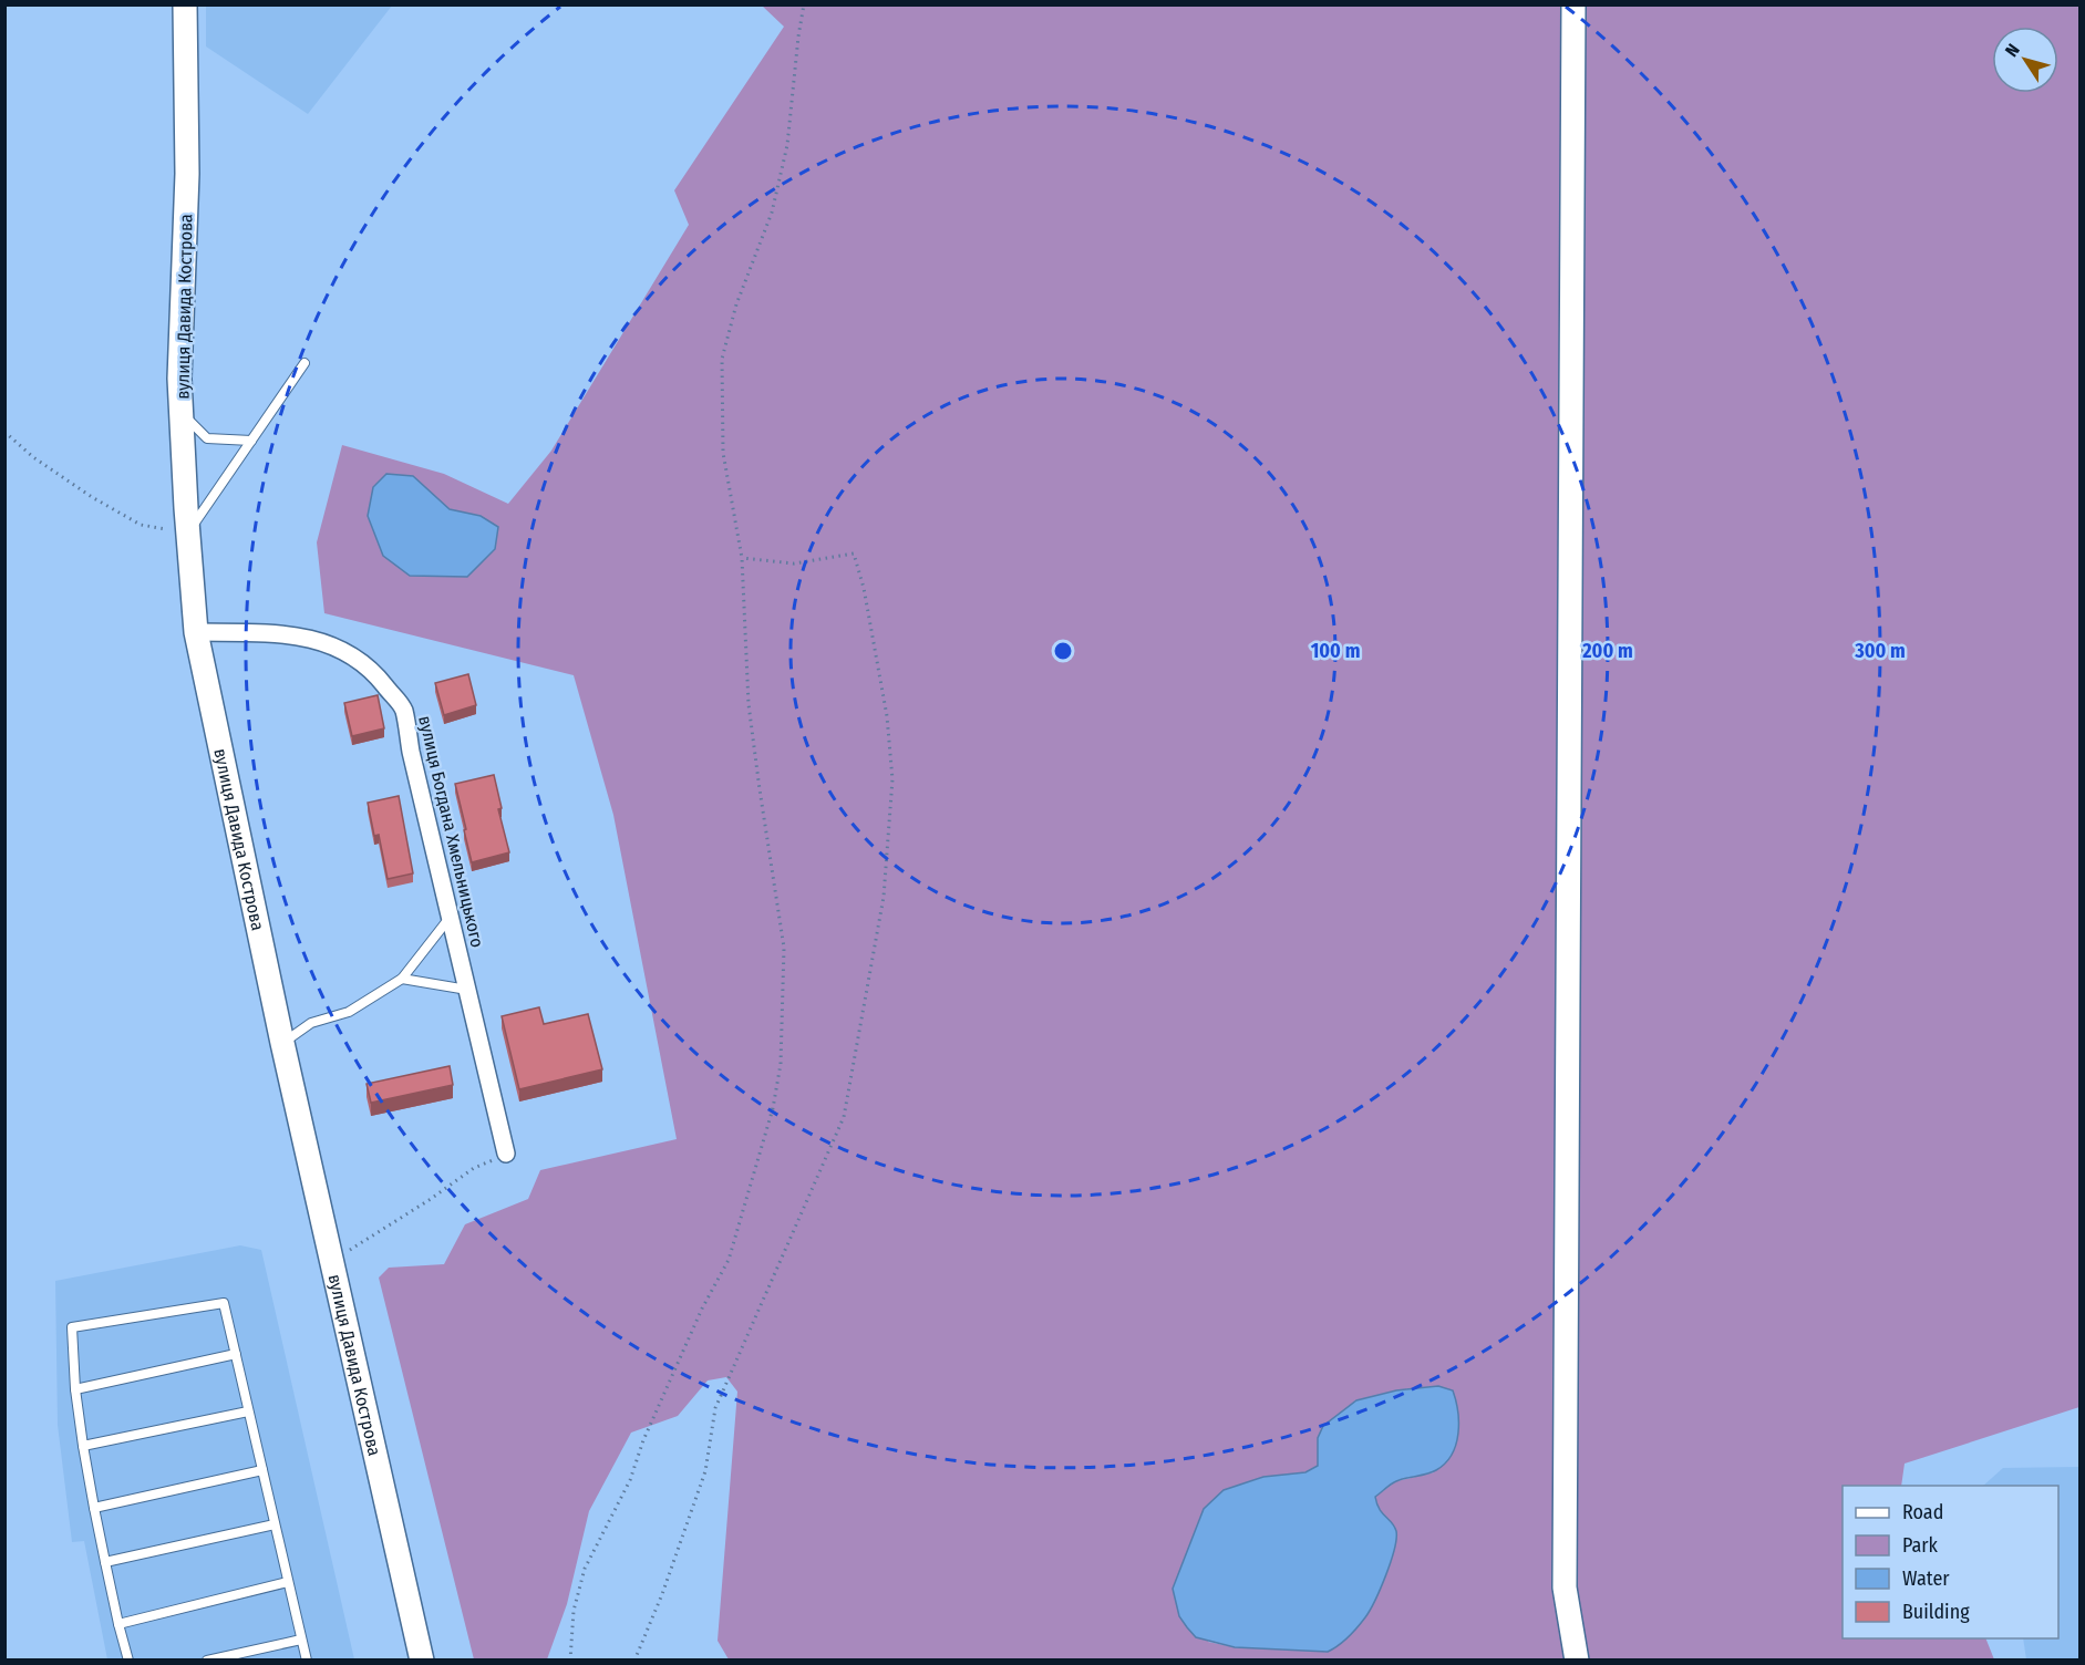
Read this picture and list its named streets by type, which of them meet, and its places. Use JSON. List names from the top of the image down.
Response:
{
  "streets": {
    "street": ["вулиця Давида Кострова", "вулиця Богдана Хмельницького"]
  },
  "crossings": [
    ["вулиця Давида Кострова", "вулиця Богдана Хмельницького"]
  ],
  "legend": [
    "Road",
    "Park",
    "Water",
    "Building"
  ],
  "north": "top left",
  "rings": ["100 m", "200 m", "300 m"]
}
